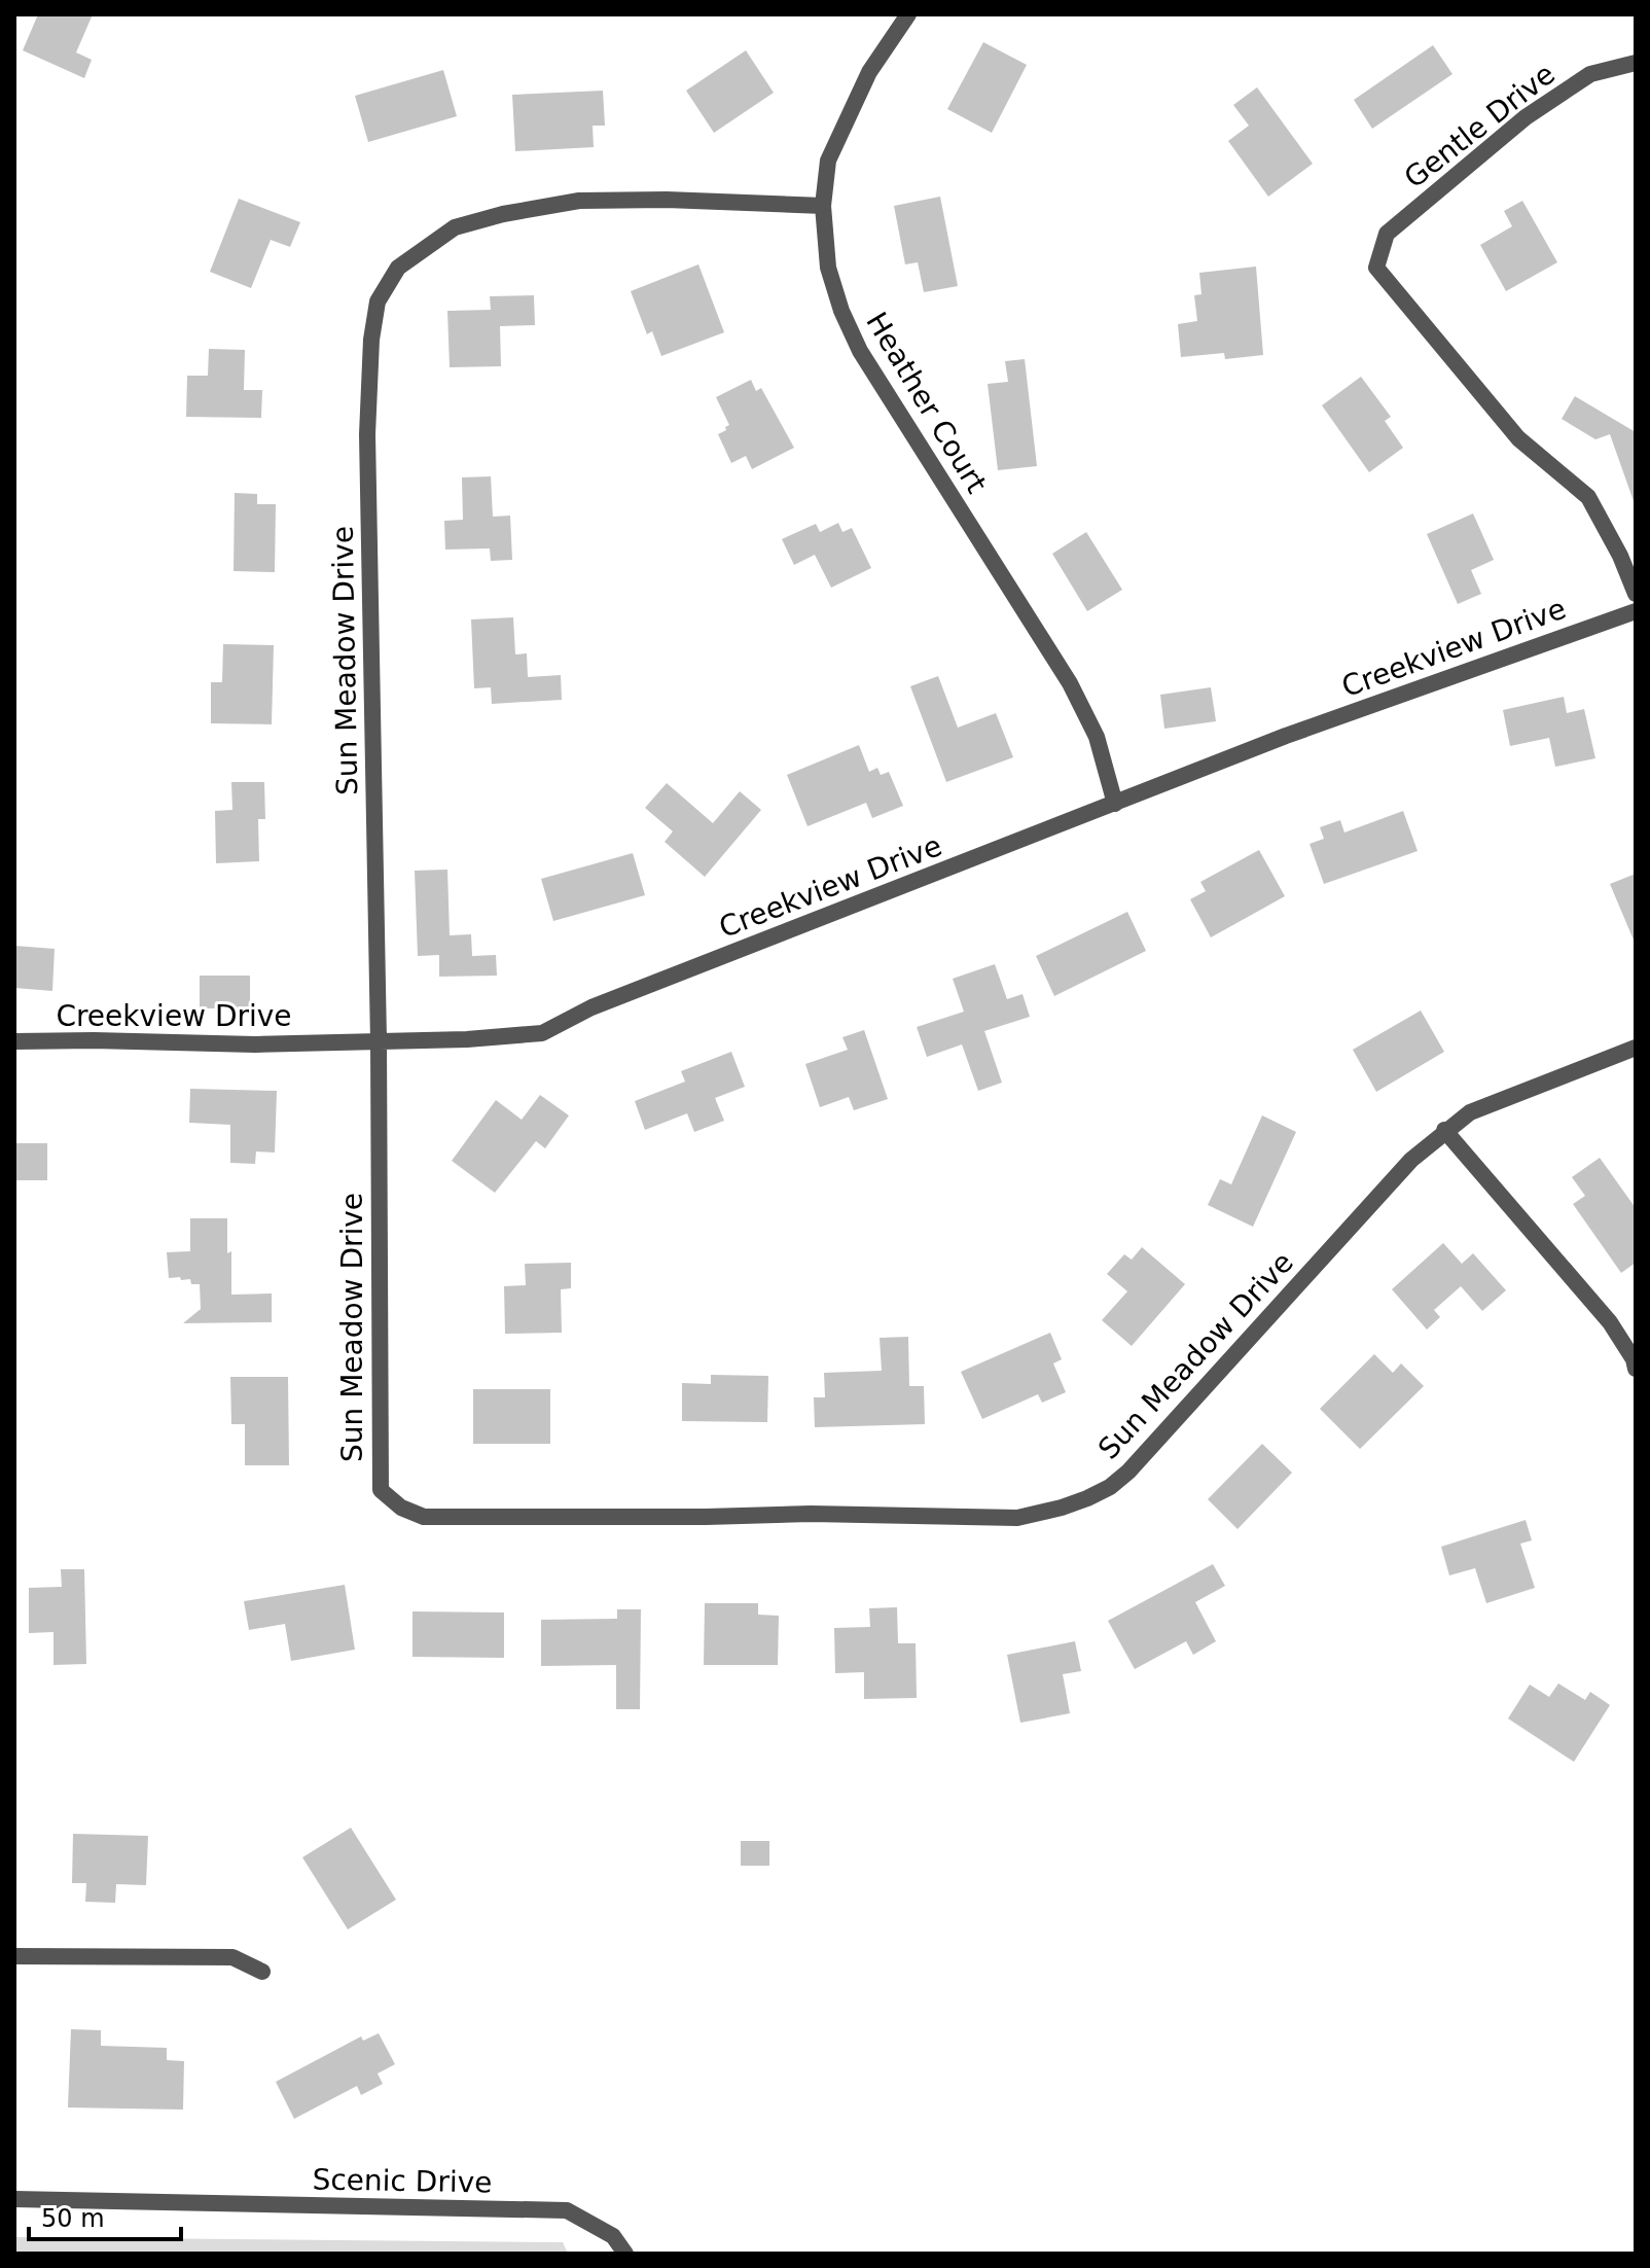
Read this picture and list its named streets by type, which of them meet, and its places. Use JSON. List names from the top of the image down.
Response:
{
  "streets": {
    "street": [
      "Gentle Drive",
      "Heather Court",
      "Creekview Drive",
      "Sun Meadow Drive",
      "Scenic Drive"
    ]
  },
  "crossings": [
    ["Heather Court", "Creekview Drive"],
    ["Heather Court", "Sun Meadow Drive"],
    ["Creekview Drive", "Sun Meadow Drive"]
  ],
  "scale_bar": "50 m"
}
